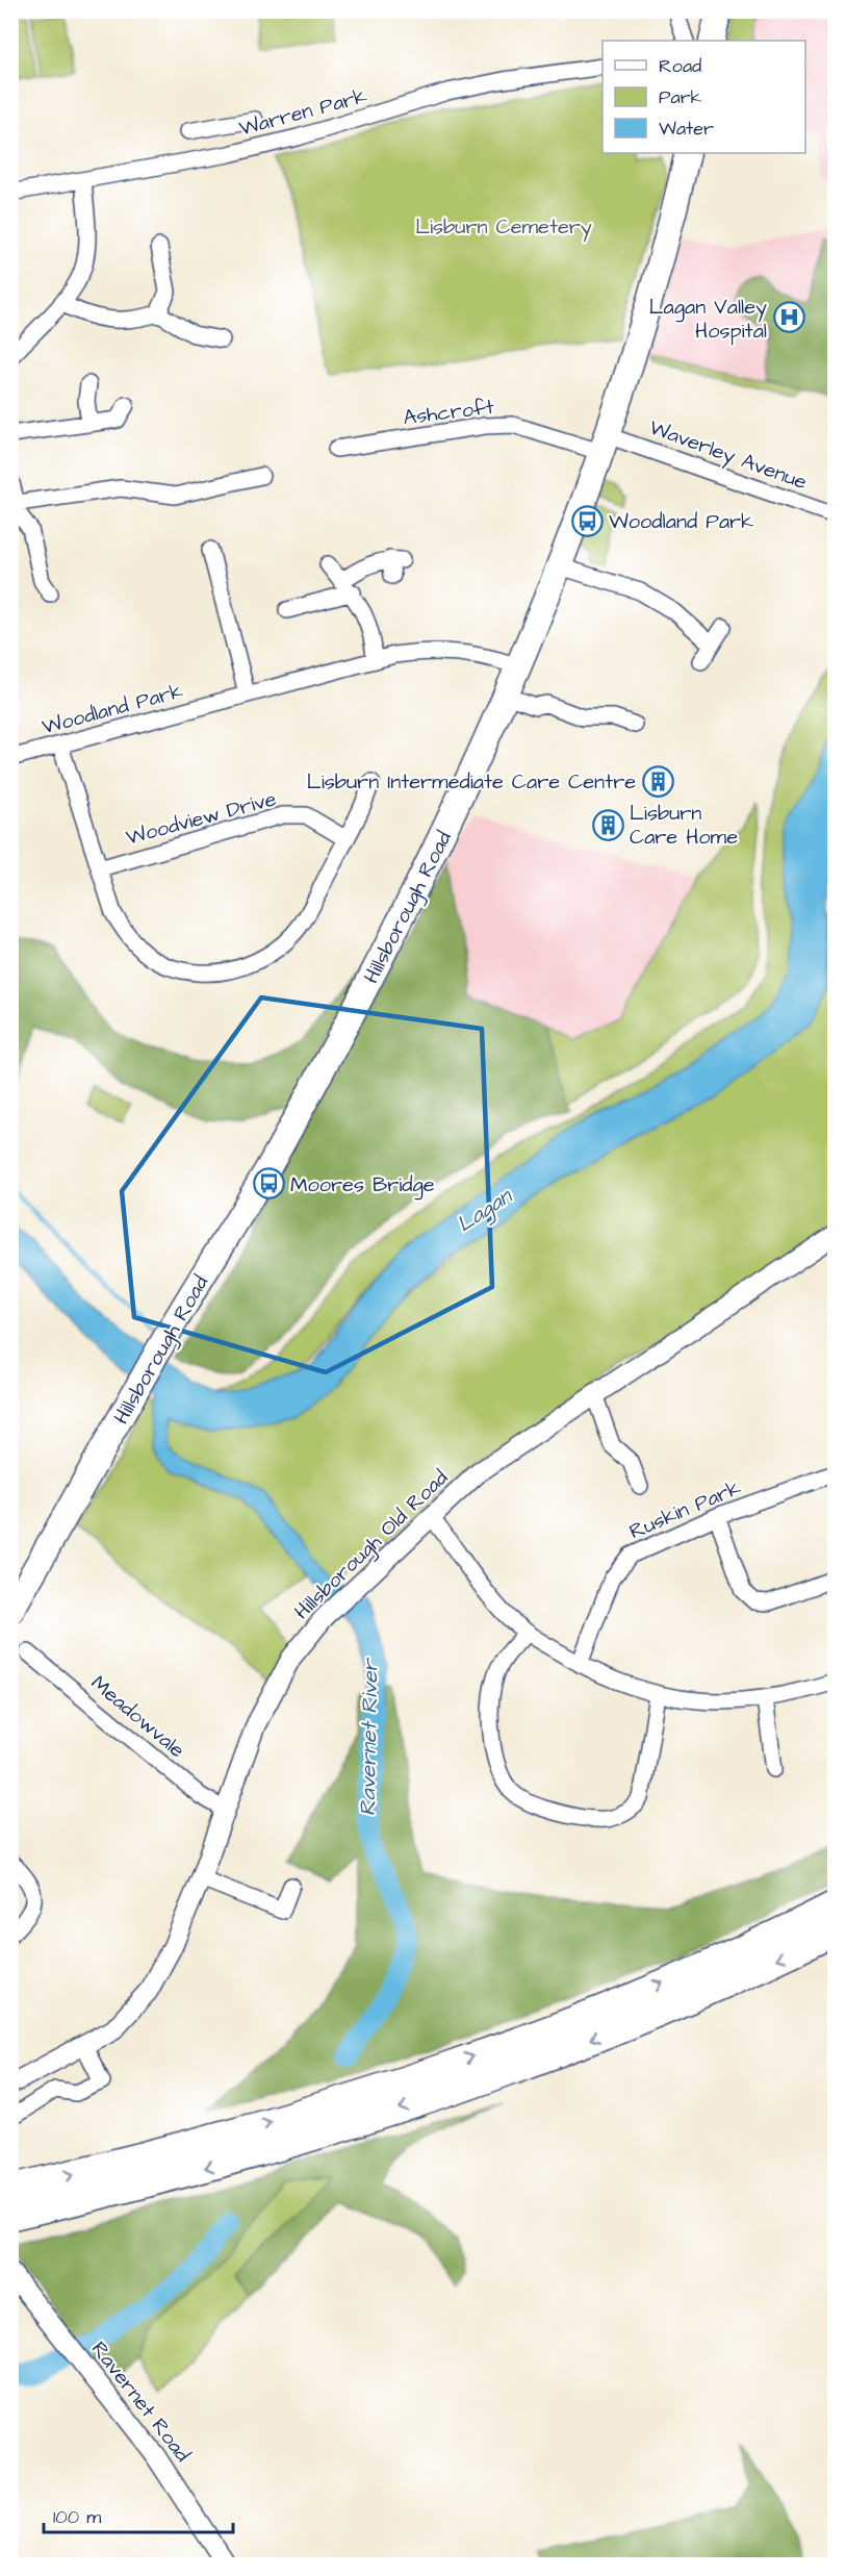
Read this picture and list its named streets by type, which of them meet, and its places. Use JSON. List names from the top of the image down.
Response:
{
  "streets": {
    "highway": ["Hillsborough Road"],
    "street": [
      "Warren Park",
      "Ashcroft",
      "Waverley Avenue",
      "Woodland Park",
      "Woodview Drive",
      "Ruskin Park",
      "Hillsborough Old Road",
      "Meadowvale",
      "Ravernet Road"
    ]
  },
  "crossings": [
    ["Ashcroft", "Waverley Avenue"],
    ["Ashcroft", "Hillsborough Road"],
    ["Waverley Avenue", "Hillsborough Road"],
    ["Woodland Park", "Hillsborough Road"],
    ["Hillsborough Old Road", "Meadowvale"]
  ],
  "water": ["Lagan", "Ravernet River"],
  "parks": ["Lisburn Cemetery"],
  "places": {
    "hospital": ["Lagan Valley Hospital"],
    "bus stop": ["Woodland Park", "Moores Bridge"],
    "building": ["Lisburn Intermediate Care Centre", "Lisburn Care Home"]
  },
  "legend": ["Road", "Park", "Water"],
  "scale_bar": "100 m"
}
